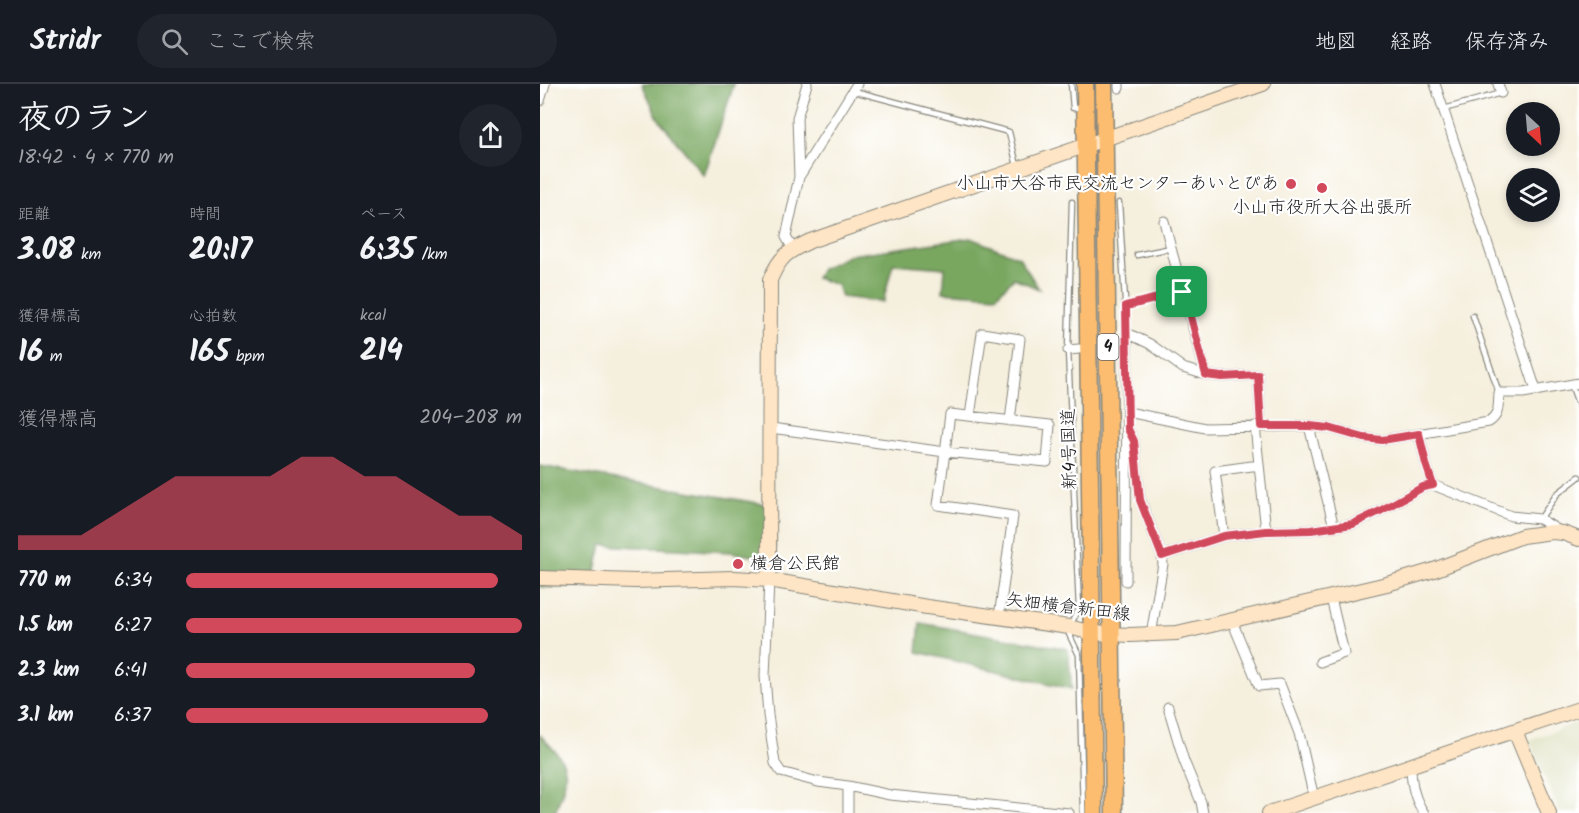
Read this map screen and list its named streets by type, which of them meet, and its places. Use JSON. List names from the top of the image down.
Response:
{
  "streets": {
    "highway": ["4", "新4号国道"],
    "street": ["矢畑横倉新田線"]
  },
  "crossings": [
    ["4", "矢畑横倉新田線"],
    ["新4号国道", "矢畑横倉新田線"]
  ],
  "places": ["小山市大谷市民交流センターあいとぴあ", "小山市役所大谷出張所", "横倉公民館"],
  "north": "bottom right",
  "page": {
    "header": "Stridr",
    "search": "ここで検索",
    "nav": ["地図", "経路", "保存済み"],
    "heading": ["夜のラン", "18:42 · 4 × 770 m"],
    "stats": [
      ["距離", "3.08 km"],
      ["時間", "20:17"],
      ["ペース", "6:35 /km"],
      ["獲得標高", "16 m"],
      ["心拍数", "165 bpm"],
      ["kcal", "214"]
    ],
    "chart": ["獲得標高", "204–208 m"],
    "list": [
      {
        "name": "770 m",
        "note": "6:34"
      },
      {
        "name": "1.5 km",
        "note": "6:27"
      },
      {
        "name": "2.3 km",
        "note": "6:41"
      },
      {
        "name": "3.1 km",
        "note": "6:37"
      }
    ]
  }
}
